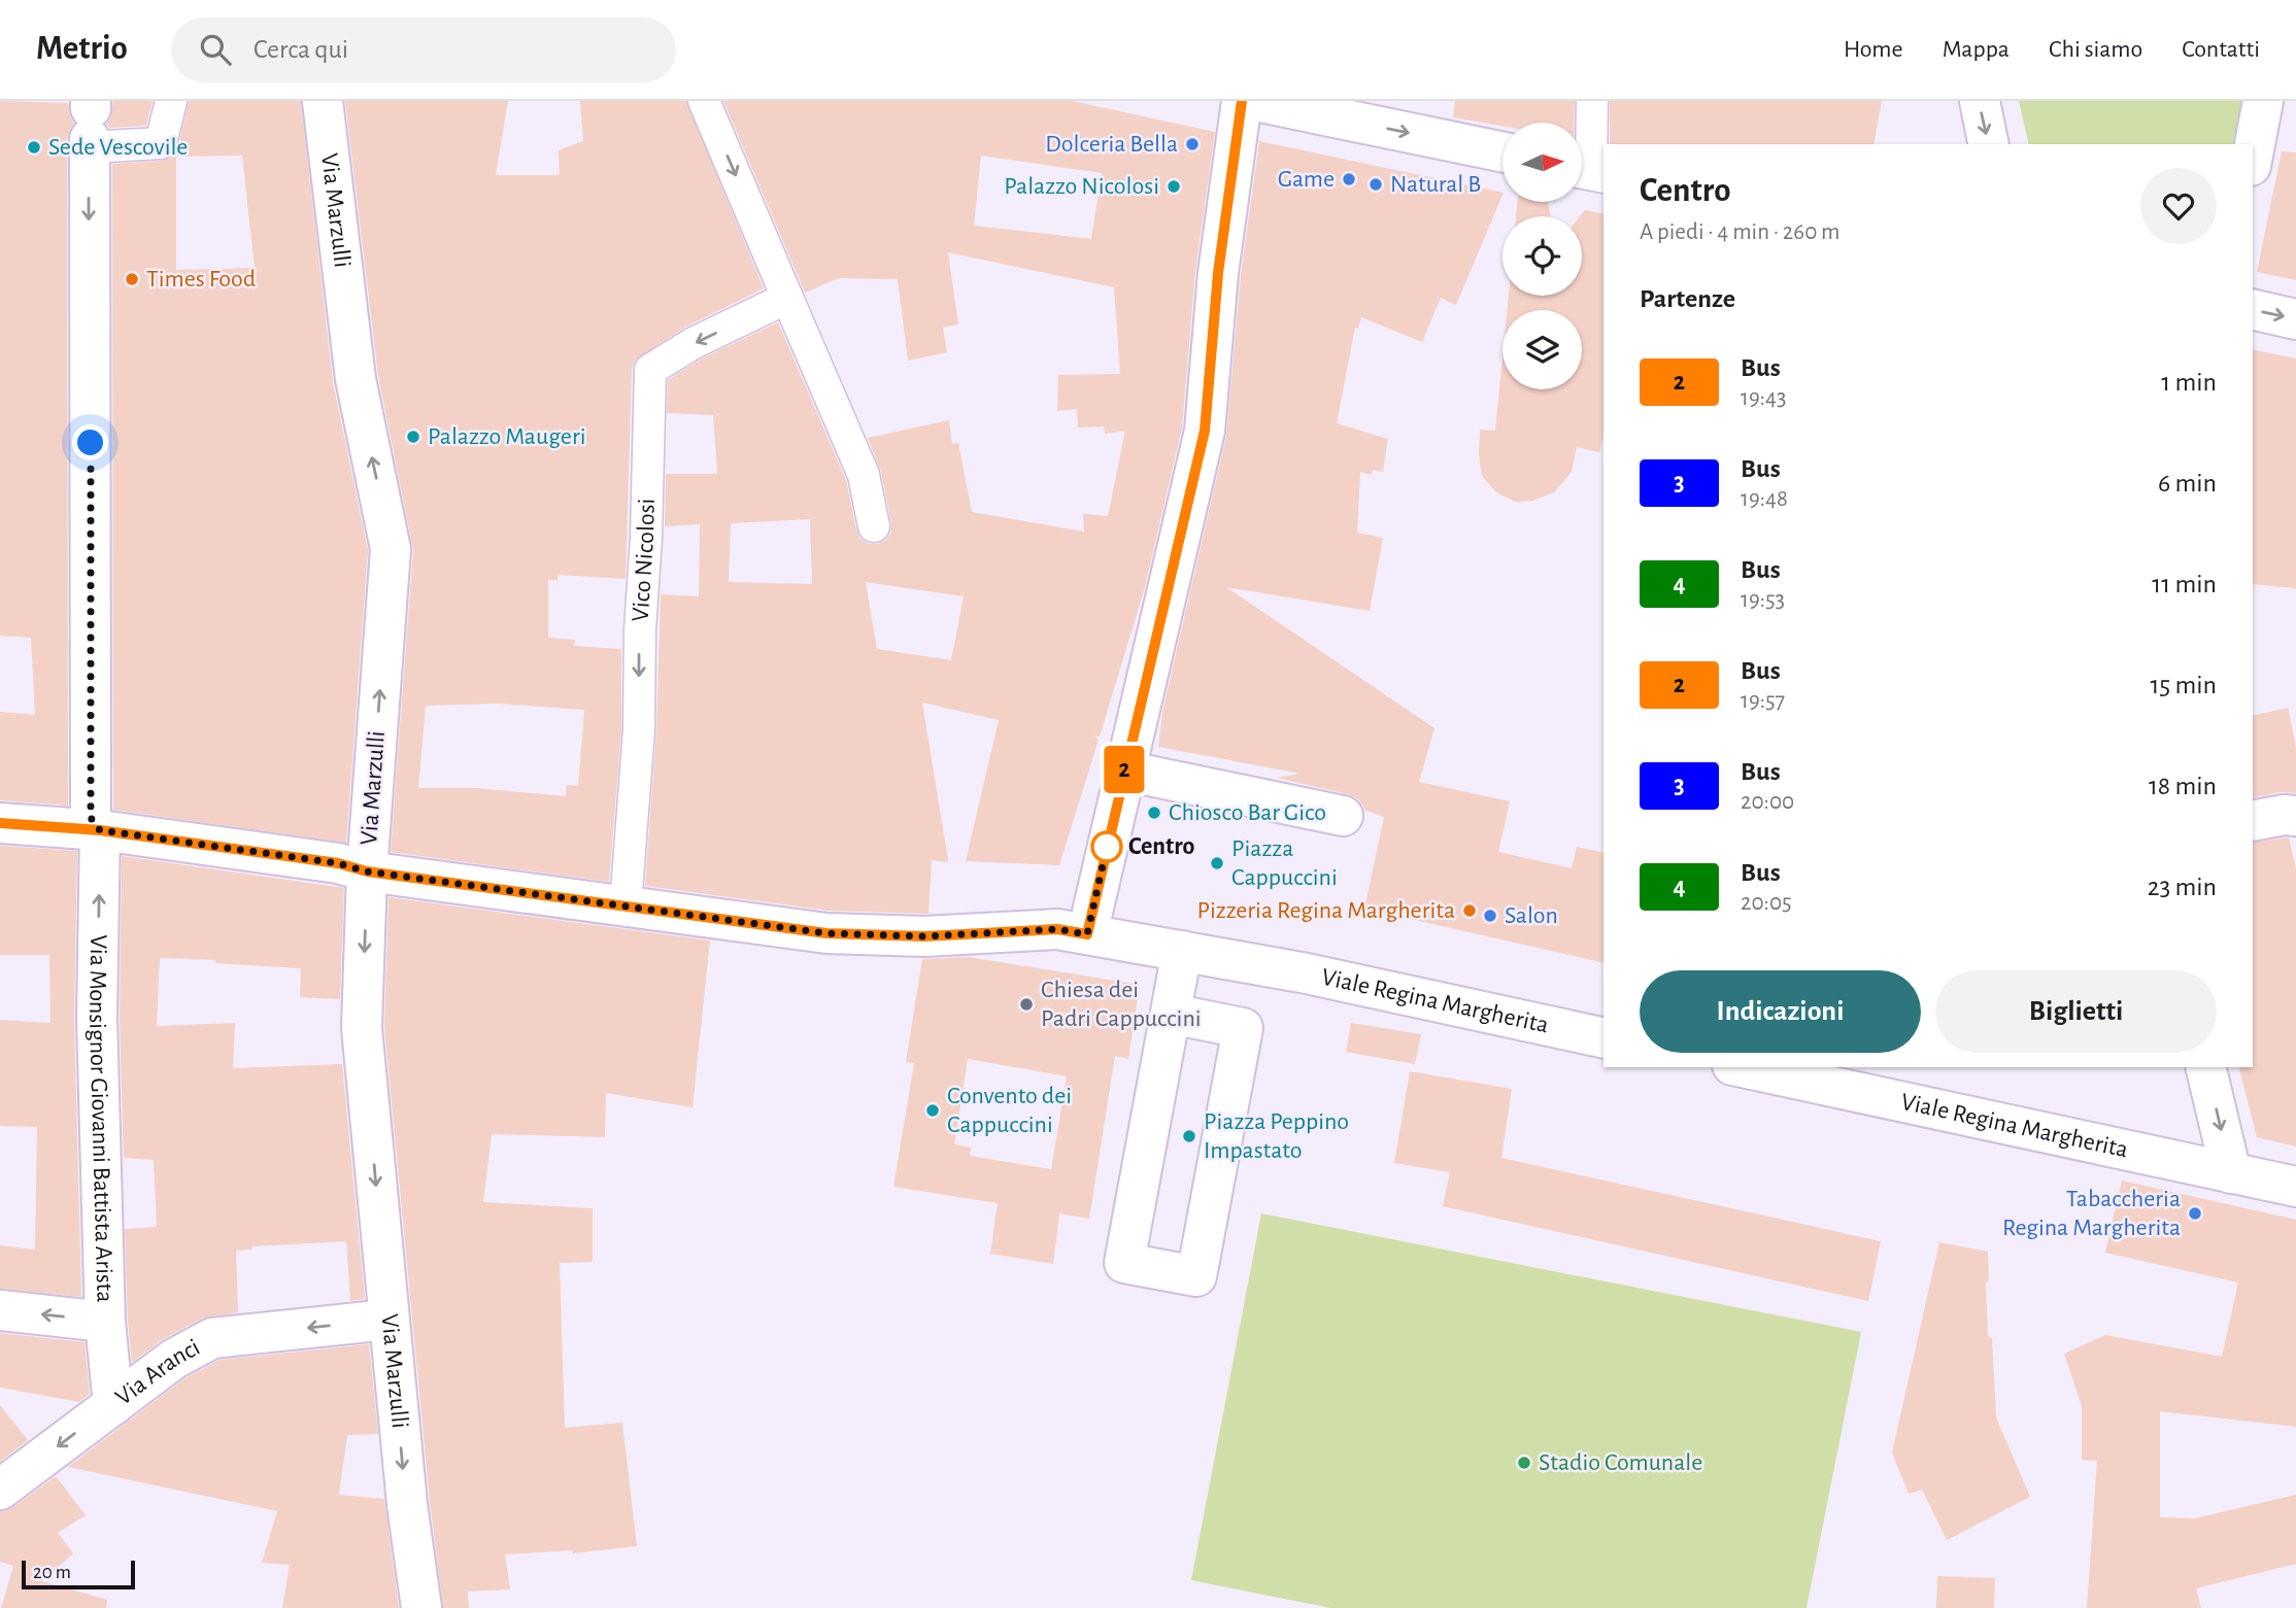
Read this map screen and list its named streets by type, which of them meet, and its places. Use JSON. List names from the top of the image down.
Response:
{
  "streets": {
    "street": [
      "Via Marzulli",
      "Vico Nicolosi",
      "Viale Regina Margherita",
      "Via Monsignor Giovanni Battista Arista",
      "Via Aranci"
    ]
  },
  "crossings": [
    ["Via Marzulli", "Viale Regina Margherita"],
    ["Via Marzulli", "Via Aranci"],
    ["Vico Nicolosi", "Viale Regina Margherita"],
    ["Viale Regina Margherita", "Via Monsignor Giovanni Battista Arista"],
    ["Via Monsignor Giovanni Battista Arista", "Via Aranci"]
  ],
  "one_way": ["Vico Nicolosi", "Via Aranci"],
  "places": [
    "Dolceria Bella",
    "Sede Vescovile",
    "Game",
    "Natural B",
    "Palazzo Nicolosi",
    "Times Food",
    "Palazzo Maugeri",
    "Chiosco Bar Gico",
    "Centro",
    "Piazza Cappuccini",
    "Pizzeria Regina Margherita",
    "Salon",
    "Chiesa dei Padri Cappuccini",
    "Convento dei Cappuccini",
    "Piazza Peppino Impastato",
    "Tabaccheria Regina Margherita",
    "Stadio Comunale"
  ],
  "lines": ["bus line 2"],
  "scale_bar": "20 m",
  "north": "right",
  "page": {
    "header": "Metrio",
    "search": "Cerca qui",
    "nav": [
      "Home",
      "Mappa",
      "Chi siamo",
      "Contatti"
    ],
    "on_map": "2",
    "heading": [
      ["Centro", "A piedi · 4 min · 260 m"],
      "Partenze"
    ],
    "list": [
      {
        "mark": "2",
        "name": "Bus",
        "note": "19:43",
        "value": "1 min"
      },
      {
        "mark": "3",
        "name": "Bus",
        "note": "19:48",
        "value": "6 min"
      },
      {
        "mark": "4",
        "name": "Bus",
        "note": "19:53",
        "value": "11 min"
      },
      {
        "mark": "2",
        "name": "Bus",
        "note": "19:57",
        "value": "15 min"
      },
      {
        "mark": "3",
        "name": "Bus",
        "note": "20:00",
        "value": "18 min"
      },
      {
        "mark": "4",
        "name": "Bus",
        "note": "20:05",
        "value": "23 min"
      }
    ],
    "buttons": ["Indicazioni", "Biglietti"],
    "scale": "20 m"
  }
}
